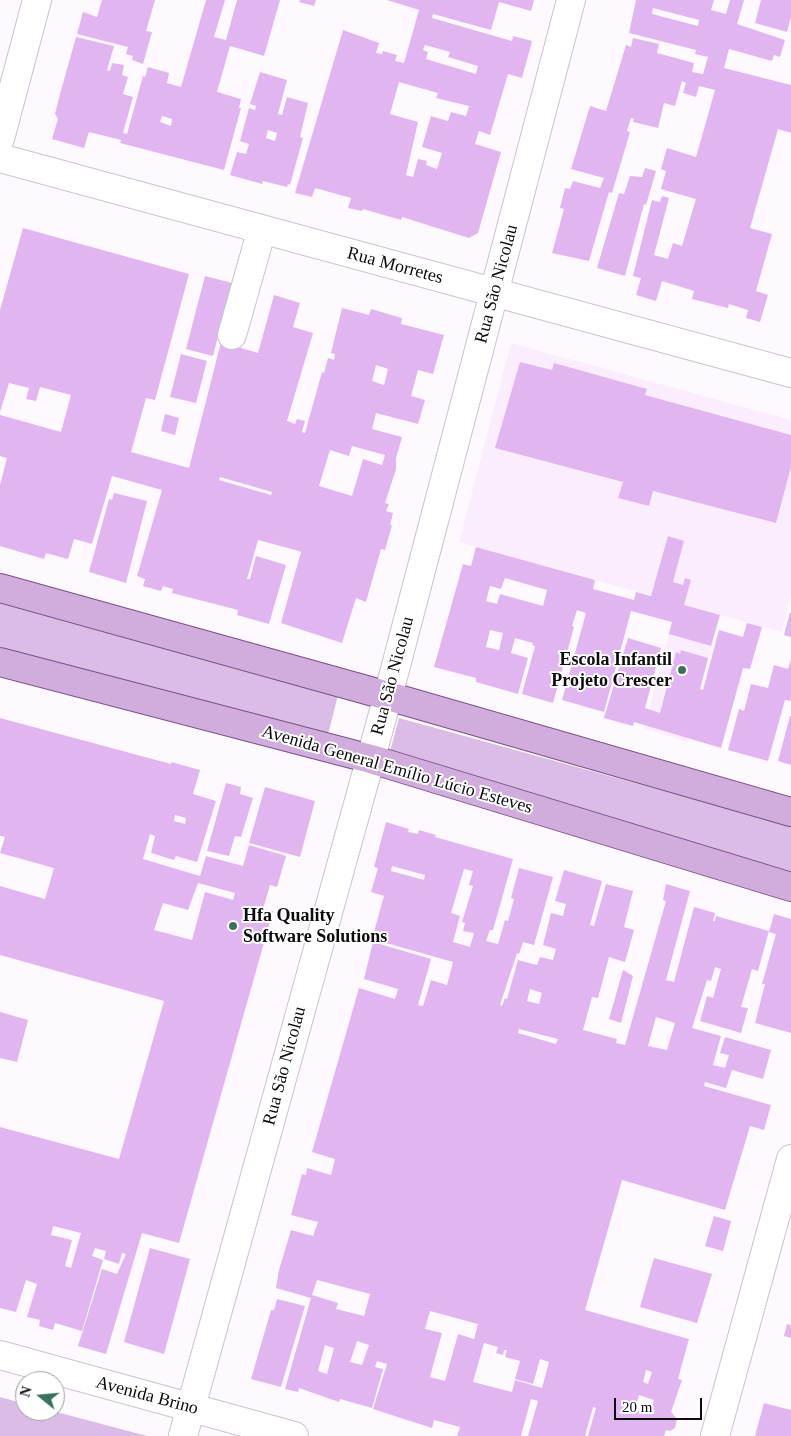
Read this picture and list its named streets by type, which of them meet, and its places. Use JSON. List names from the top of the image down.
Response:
{
  "streets": {
    "main road": ["Avenida General Emílio Lúcio Esteves"],
    "street": ["Rua Morretes", "Rua São Nicolau", "Avenida Brino"]
  },
  "crossings": [
    ["Rua Morretes", "Rua São Nicolau"],
    ["Rua São Nicolau", "Avenida General Emílio Lúcio Esteves"],
    ["Rua São Nicolau", "Avenida Brino"]
  ],
  "places": ["Escola Infantil Projeto Crescer", "Hfa Quality Software Solutions"],
  "scale_bar": "20 m",
  "north": "left"
}
